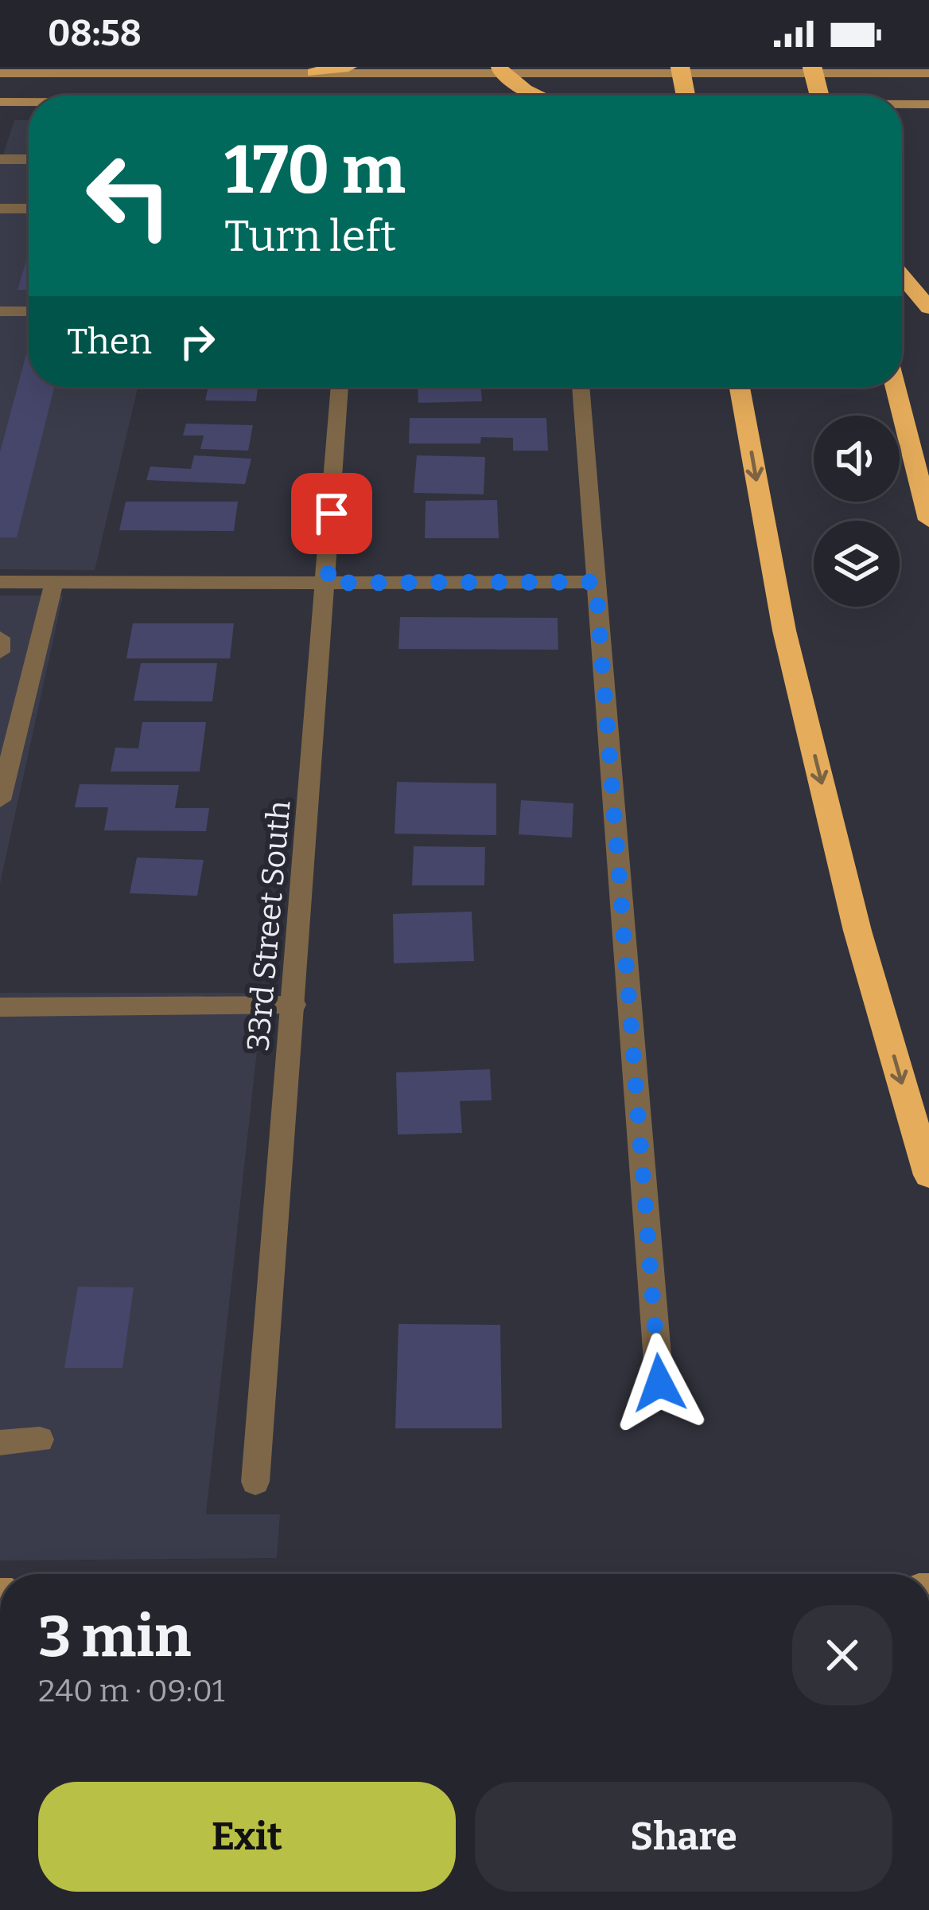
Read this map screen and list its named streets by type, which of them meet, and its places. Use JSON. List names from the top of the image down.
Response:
{
  "streets": {
    "street": ["33rd Street South"]
  },
  "page": {
    "status": "08:58",
    "turn": ["170 m", "Turn left"],
    "then": "Then",
    "heading": ["3 min", "240 m · 09:01"],
    "buttons": ["Exit", "Share"]
  }
}
